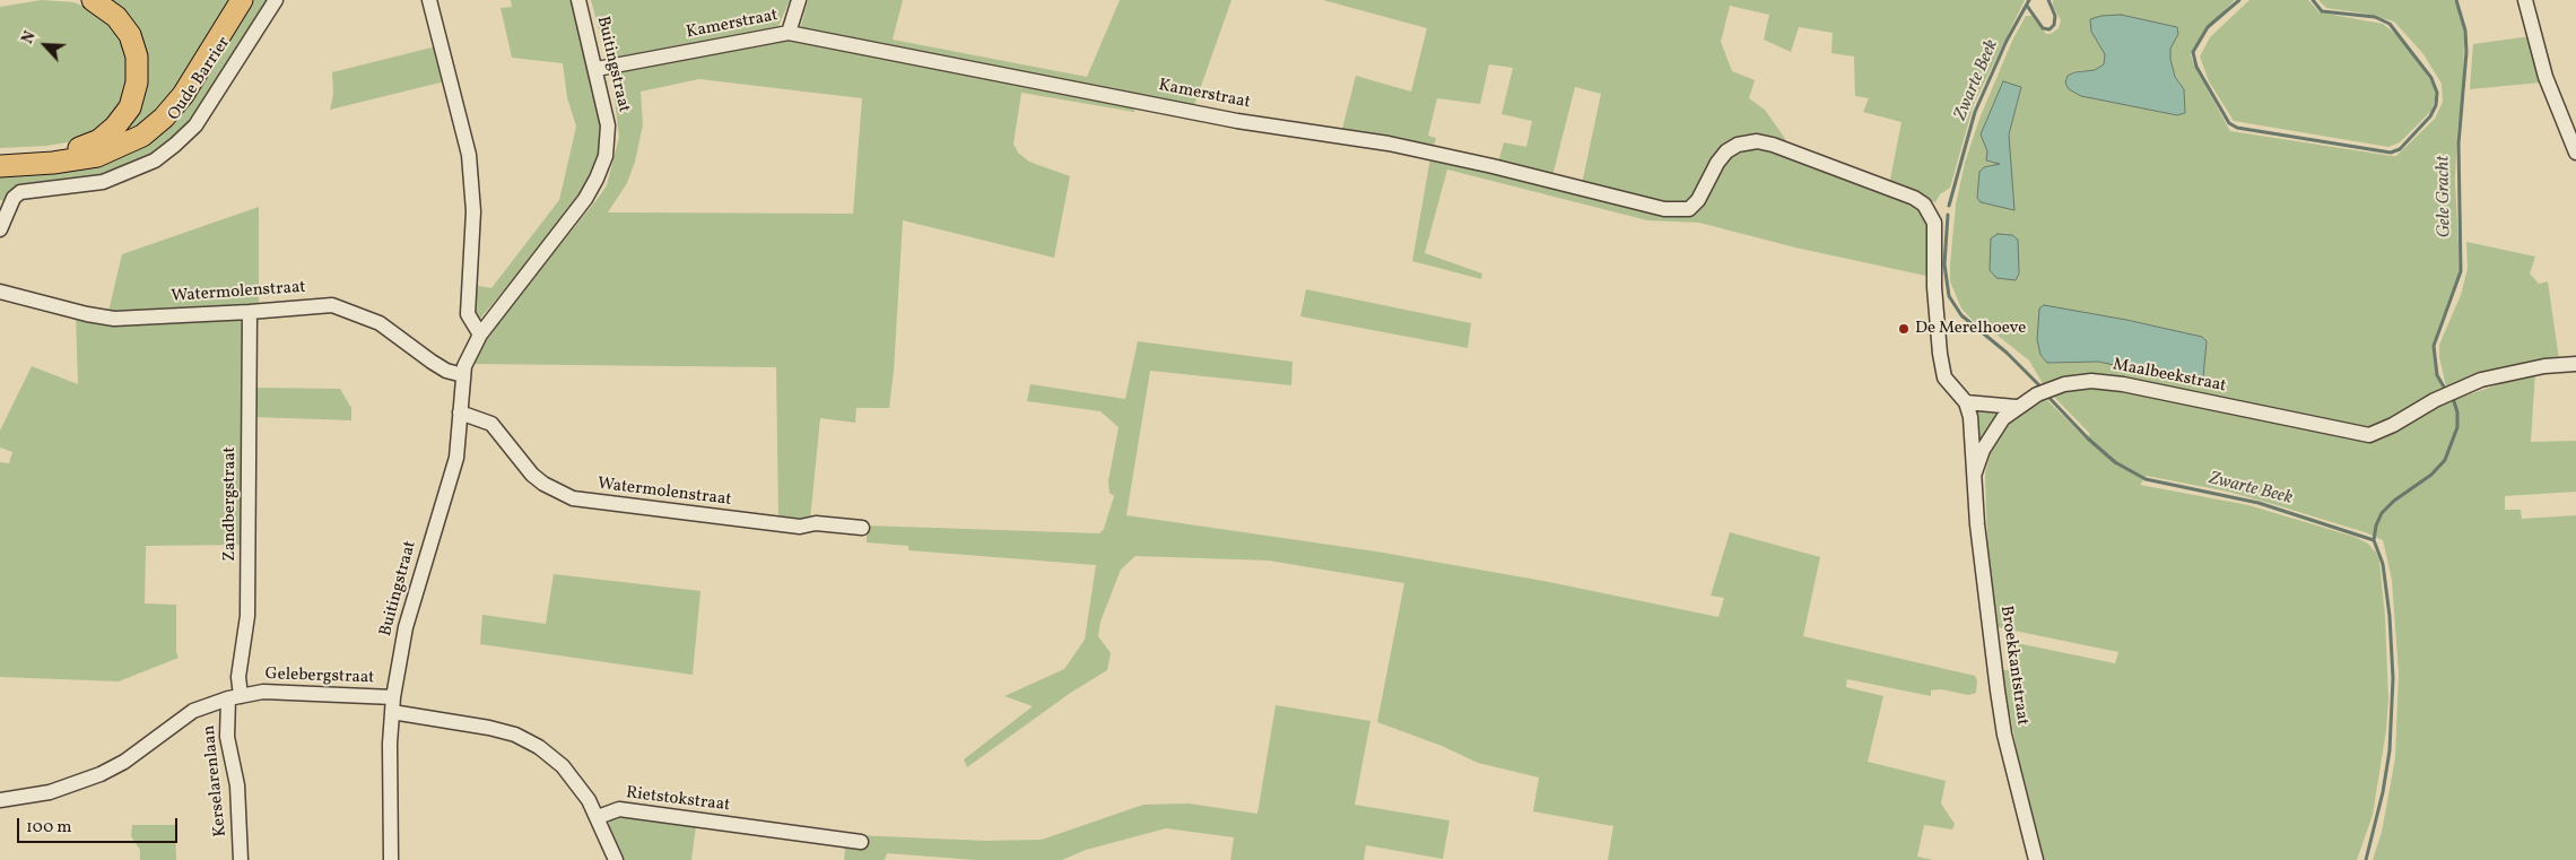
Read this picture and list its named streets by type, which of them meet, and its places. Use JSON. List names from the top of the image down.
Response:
{
  "streets": {
    "street": [
      "Kamerstraat",
      "Buitingstraat",
      "Oude Barrier",
      "Watermolenstraat",
      "Maalbeekstraat",
      "Zandbergstraat",
      "Broekkantstraat",
      "Gelebergstraat",
      "Kerselarenlaan",
      "Rietstokstraat"
    ]
  },
  "crossings": [
    ["Kamerstraat", "Buitingstraat"],
    ["Kamerstraat", "Broekkantstraat"],
    ["Buitingstraat", "Watermolenstraat"],
    ["Buitingstraat", "Gelebergstraat"],
    ["Watermolenstraat", "Zandbergstraat"],
    ["Maalbeekstraat", "Broekkantstraat"],
    ["Zandbergstraat", "Gelebergstraat"],
    ["Zandbergstraat", "Kerselarenlaan"],
    ["Gelebergstraat", "Kerselarenlaan"]
  ],
  "water": ["Zwarte Beek", "Gele Gracht"],
  "places": ["De Merelhoeve"],
  "scale_bar": "100 m",
  "north": "top left"
}
